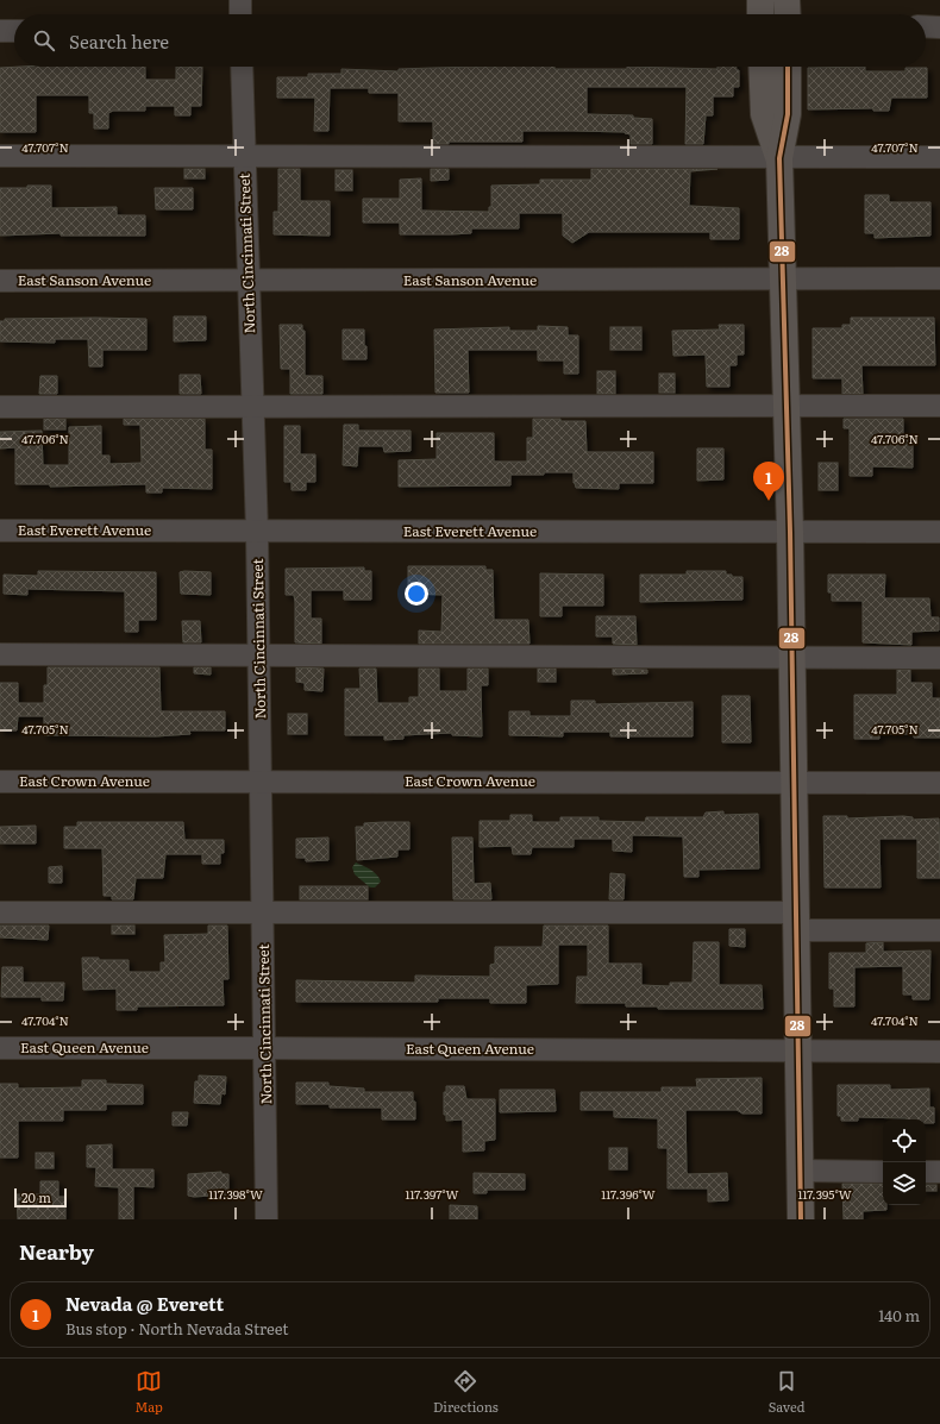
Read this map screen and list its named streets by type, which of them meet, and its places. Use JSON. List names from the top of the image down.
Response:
{
  "streets": {
    "street": [
      "North Cincinnati Street",
      "East Sanson Avenue",
      "East Everett Avenue",
      "East Crown Avenue",
      "East Queen Avenue"
    ]
  },
  "crossings": [
    ["North Cincinnati Street", "East Sanson Avenue"],
    ["North Cincinnati Street", "East Everett Avenue"],
    ["North Cincinnati Street", "East Crown Avenue"],
    ["North Cincinnati Street", "East Queen Avenue"]
  ],
  "lines": ["transit line 28"],
  "scale_bar": "20 m",
  "page": {
    "search": "Search here",
    "pins": "1",
    "scale": "20 m",
    "heading": "Nearby",
    "list": [
      {
        "mark": "1",
        "name": "Nevada @ Everett",
        "note": "Bus stop · North Nevada Street",
        "value": "140 m"
      }
    ],
    "nav": ["Map", "Directions", "Saved"]
  },
  "coordinates": [
    "47.707°N",
    "47.706°N",
    "47.705°N",
    "47.704°N",
    "117.398°W",
    "117.397°W",
    "117.396°W",
    "117.395°W"
  ]
}
